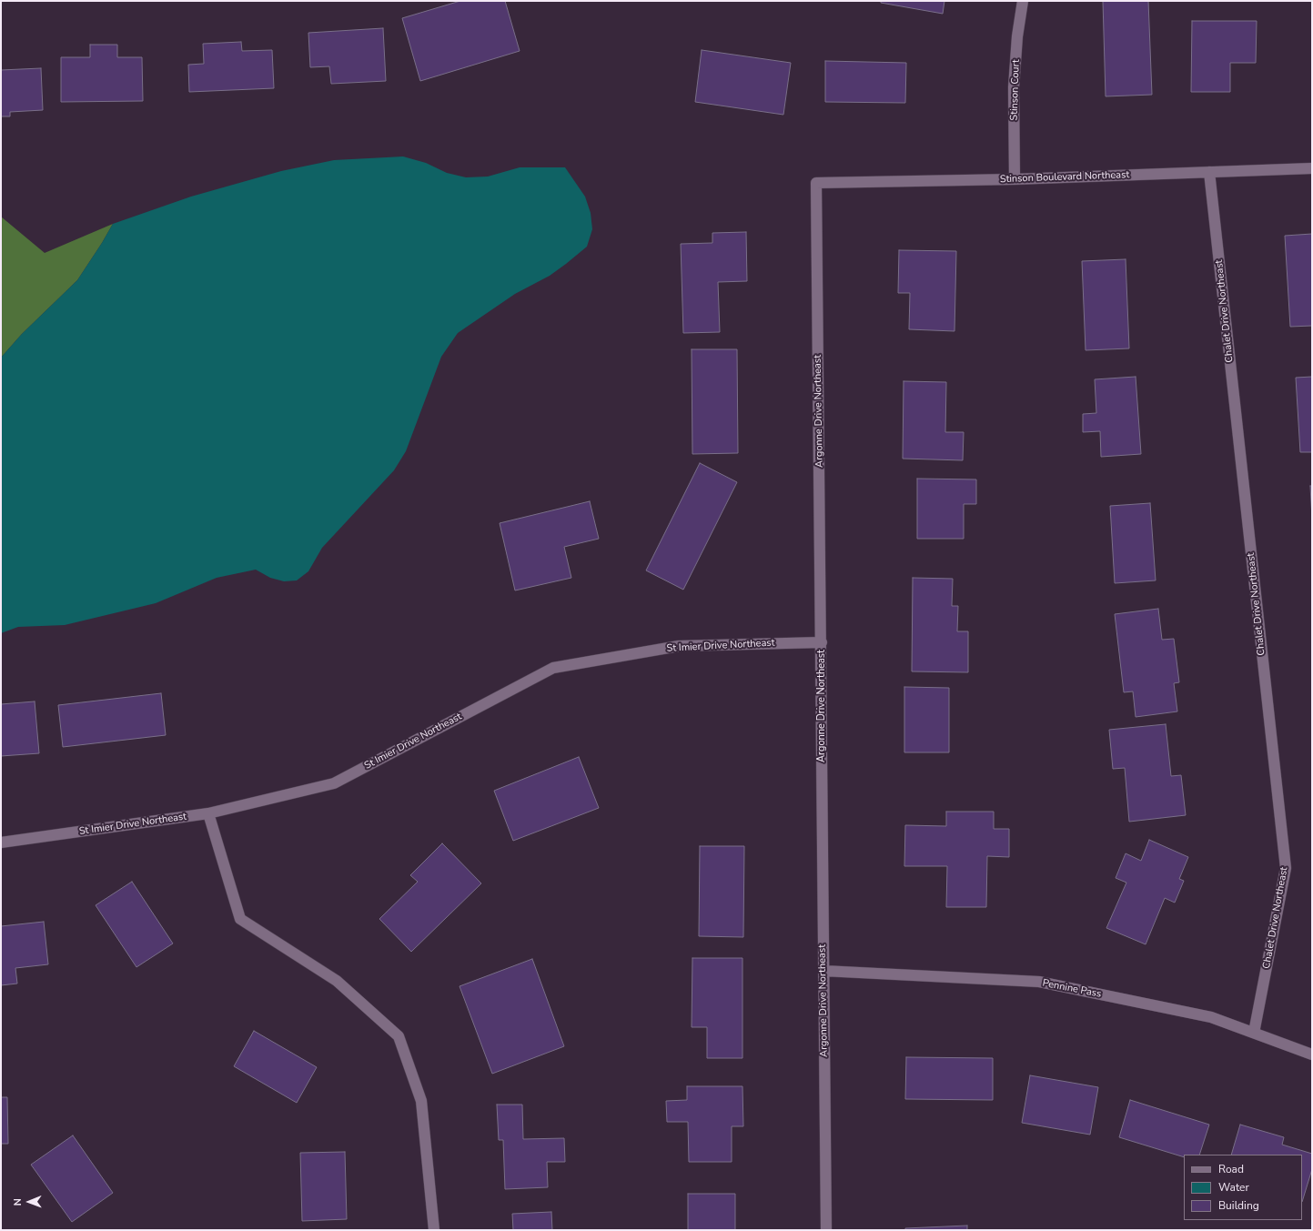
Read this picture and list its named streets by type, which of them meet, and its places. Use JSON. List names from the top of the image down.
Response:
{
  "streets": {
    "street": [
      "Stinson Court",
      "Stinson Boulevard Northeast",
      "Chalet Drive Northeast",
      "Argonne Drive Northeast",
      "St Imier Drive Northeast",
      "Pennine Pass"
    ]
  },
  "crossings": [
    ["Stinson Court", "Stinson Boulevard Northeast"],
    ["Stinson Boulevard Northeast", "Chalet Drive Northeast"],
    ["Stinson Boulevard Northeast", "Argonne Drive Northeast"],
    ["Chalet Drive Northeast", "Pennine Pass"],
    ["Argonne Drive Northeast", "St Imier Drive Northeast"],
    ["Argonne Drive Northeast", "Pennine Pass"]
  ],
  "legend": ["Road", "Water", "Building"],
  "north": "left"
}
